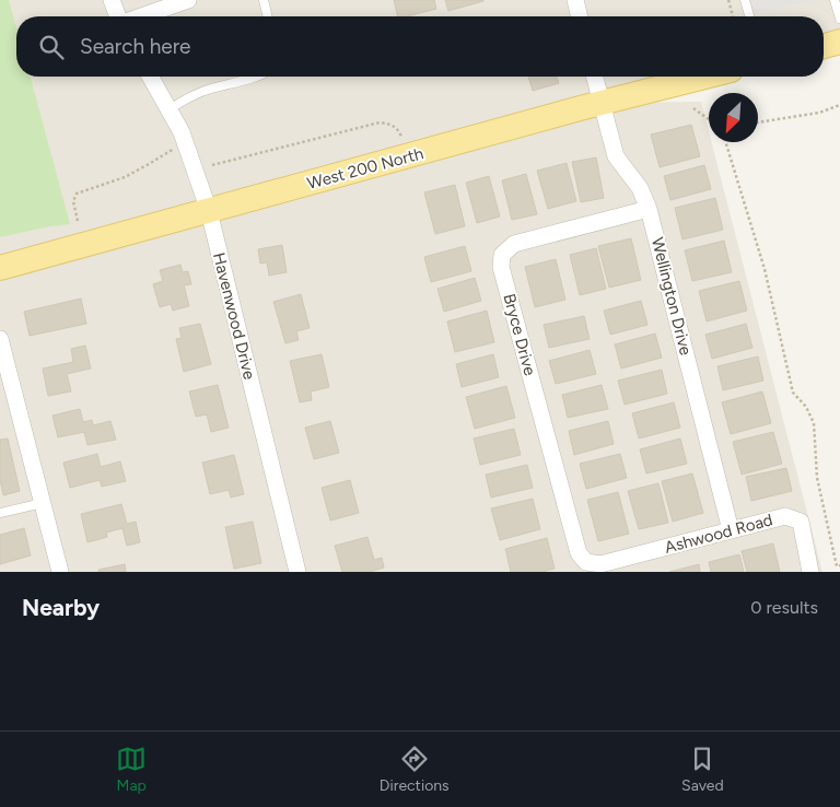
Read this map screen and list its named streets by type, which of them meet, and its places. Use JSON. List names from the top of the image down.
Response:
{
  "streets": {
    "main road": ["West 200 North"],
    "street": [
      "Wellington Drive",
      "Havenwood Drive",
      "Bryce Drive",
      "Ashwood Road"
    ]
  },
  "crossings": [
    ["West 200 North", "Wellington Drive"],
    ["West 200 North", "Havenwood Drive"],
    ["Wellington Drive", "Bryce Drive"],
    ["Wellington Drive", "Ashwood Road"],
    ["Bryce Drive", "Ashwood Road"]
  ],
  "north": "bottom left",
  "page": {
    "search": "Search here",
    "heading": ["Nearby", "0 results"],
    "nav": ["Map", "Directions", "Saved"]
  }
}
